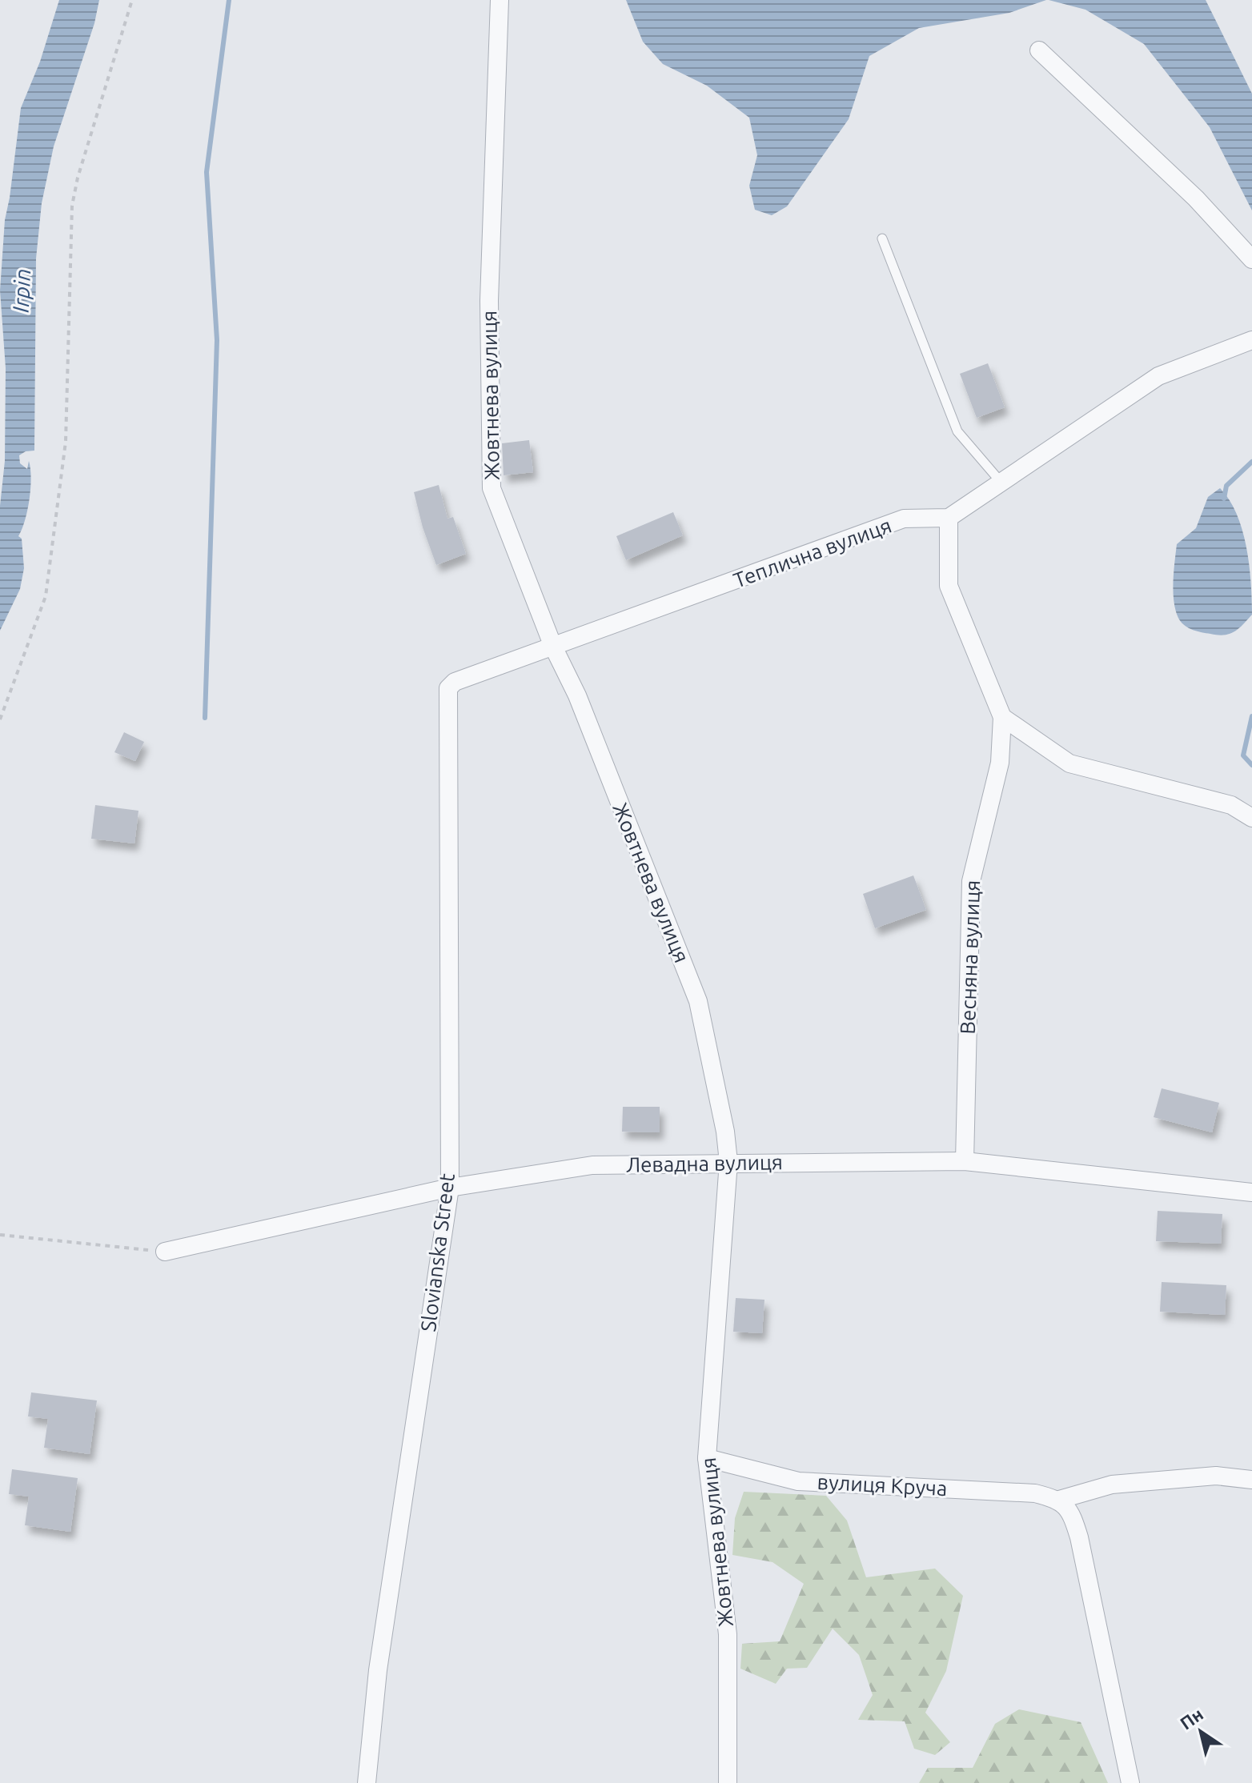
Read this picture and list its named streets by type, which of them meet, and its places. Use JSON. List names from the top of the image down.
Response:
{
  "streets": {
    "street": [
      "Жовтнева вулиця",
      "Теплична вулиця",
      "Весняна вулиця",
      "Левадна вулиця",
      "Slovianska Street",
      "вулиця Круча"
    ]
  },
  "crossings": [
    ["Жовтнева вулиця", "Теплична вулиця"],
    ["Жовтнева вулиця", "Левадна вулиця"],
    ["Жовтнева вулиця", "вулиця Круча"],
    ["Теплична вулиця", "Весняна вулиця"],
    ["Теплична вулиця", "Slovianska Street"],
    ["Весняна вулиця", "Левадна вулиця"],
    ["Левадна вулиця", "Slovianska Street"]
  ],
  "water": ["Irpin"],
  "north": "top left"
}
